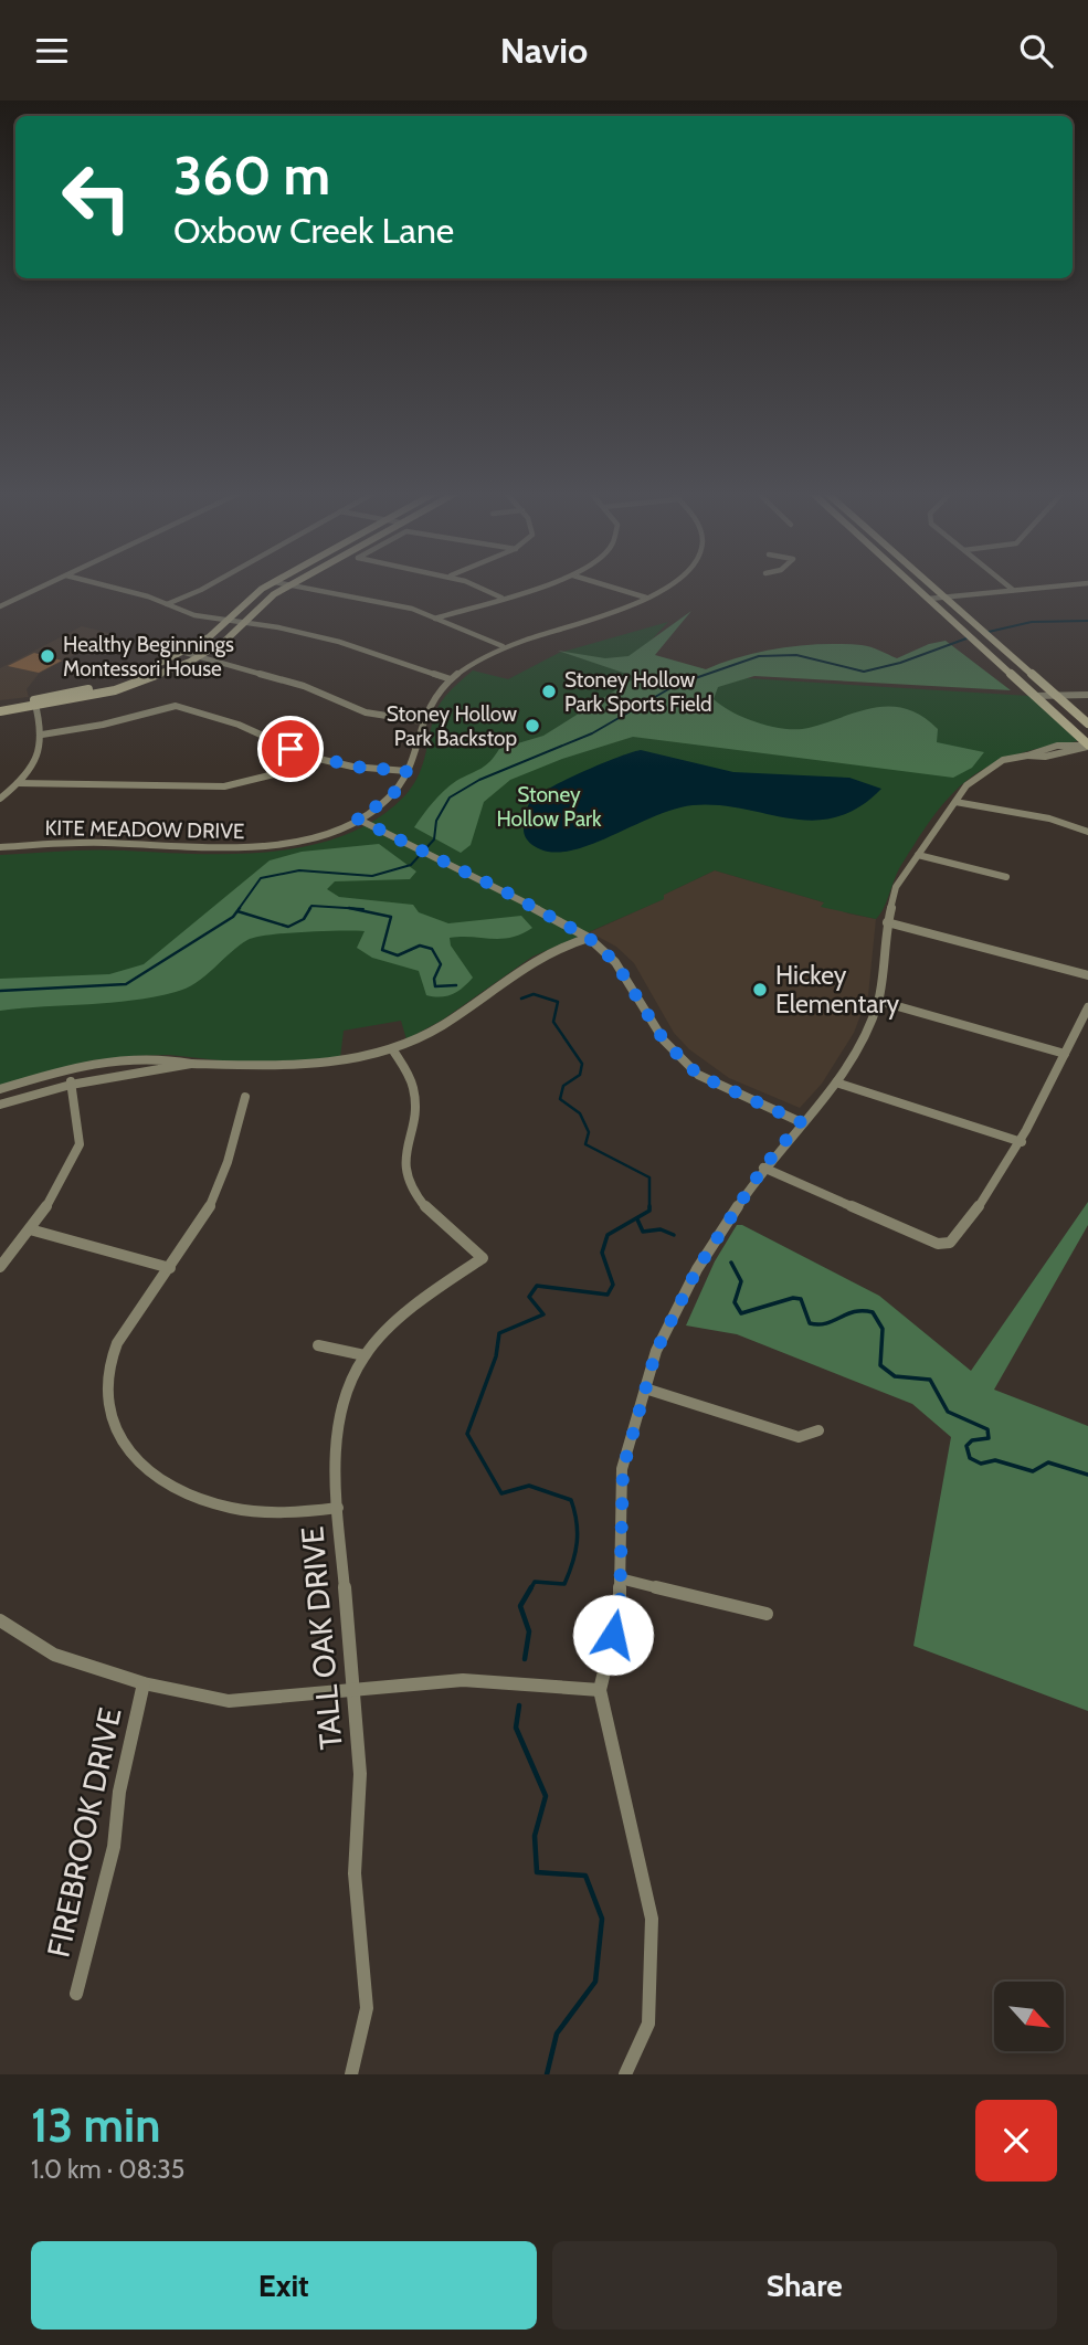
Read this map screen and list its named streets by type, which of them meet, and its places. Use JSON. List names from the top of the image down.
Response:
{
  "streets": {
    "street": ["KITE MEADOW DRIVE", "TALL OAK DRIVE", "FIREBROOK DRIVE"]
  },
  "parks": ["Stoney Hollow Park"],
  "places": [
    "Healthy Beginnings Montessori House",
    "Stoney Hollow Park Sports Field",
    "Stoney Hollow Park Backstop",
    "Hickey Elementary"
  ],
  "north": "bottom right",
  "page": {
    "header": "Navio",
    "turn": ["360 m", "Oxbow Creek Lane"],
    "heading": ["13 min", "1.0 km · 08:35"],
    "buttons": ["Exit", "Share"]
  }
}
